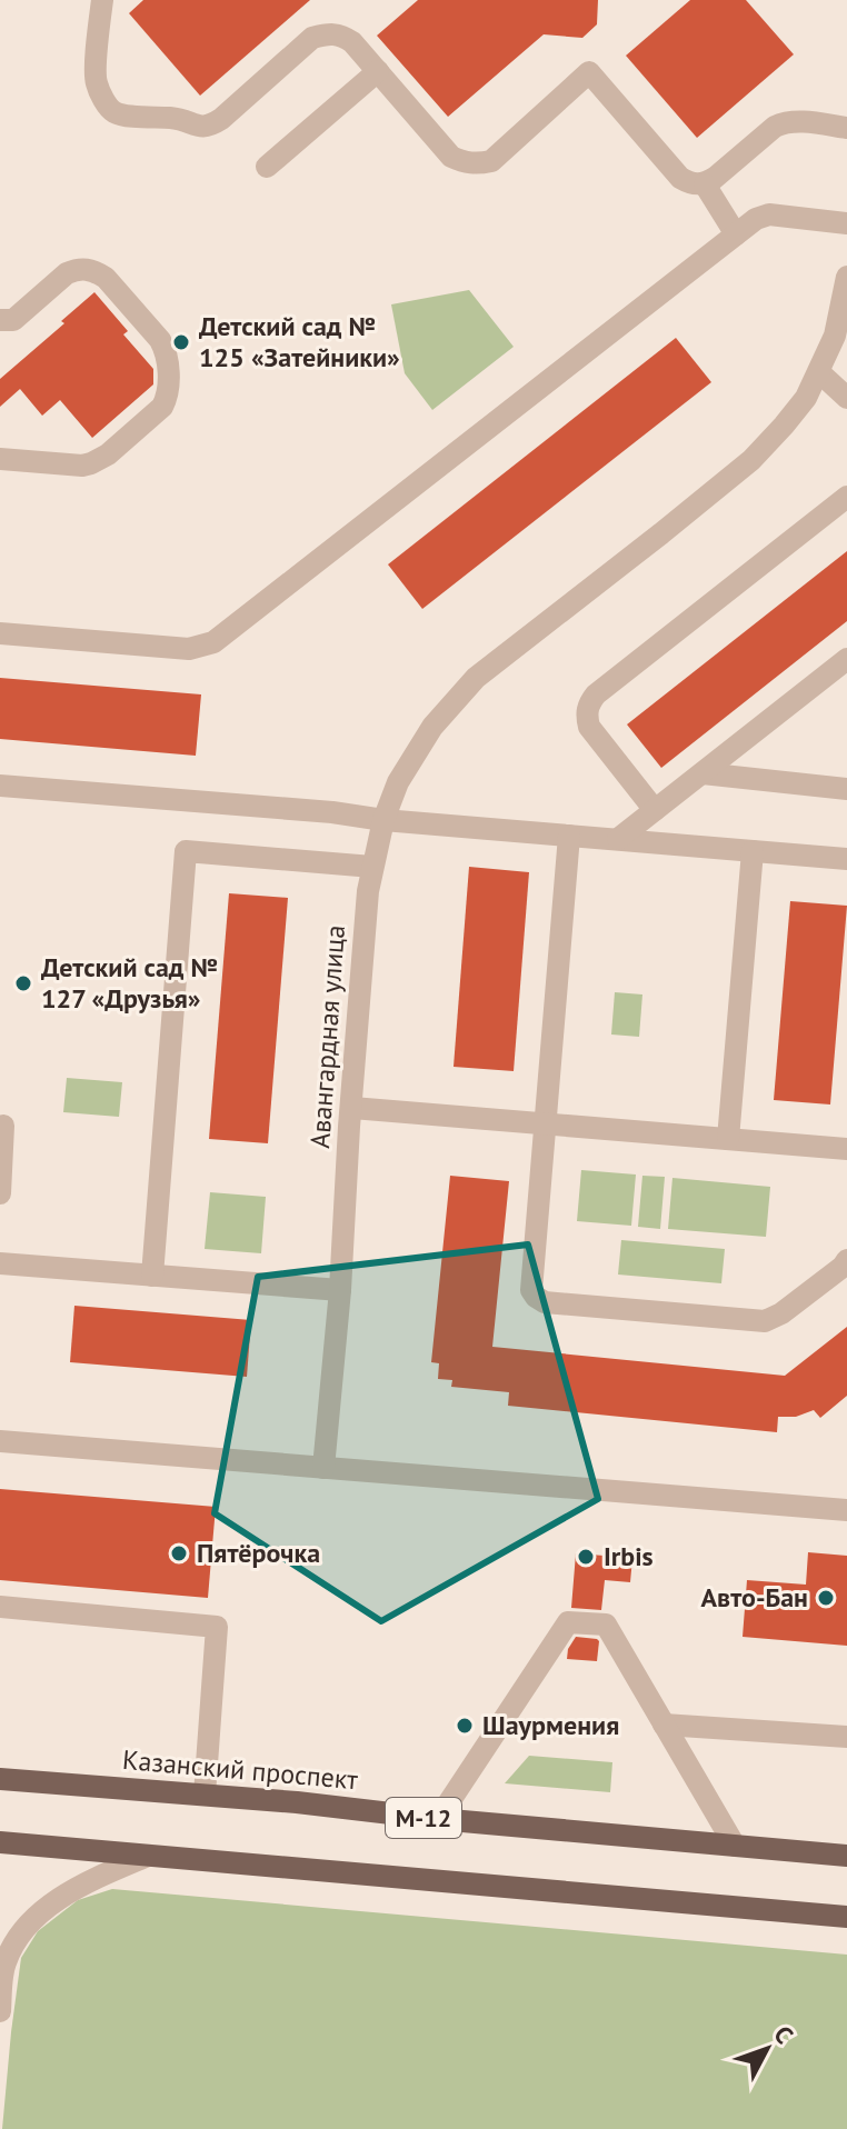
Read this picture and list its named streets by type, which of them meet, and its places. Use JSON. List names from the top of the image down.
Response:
{
  "streets": {
    "main road": ["Казанский проспект", "М-12"],
    "street": ["Авангардная улица"]
  },
  "places": [
    "Детский сад № 125 «Затейники»",
    "Детский сад № 127 «Друзья»",
    "Пятёрочка",
    "Irbis",
    "Авто-Бан",
    "Шаурмения"
  ],
  "north": "top right"
}
